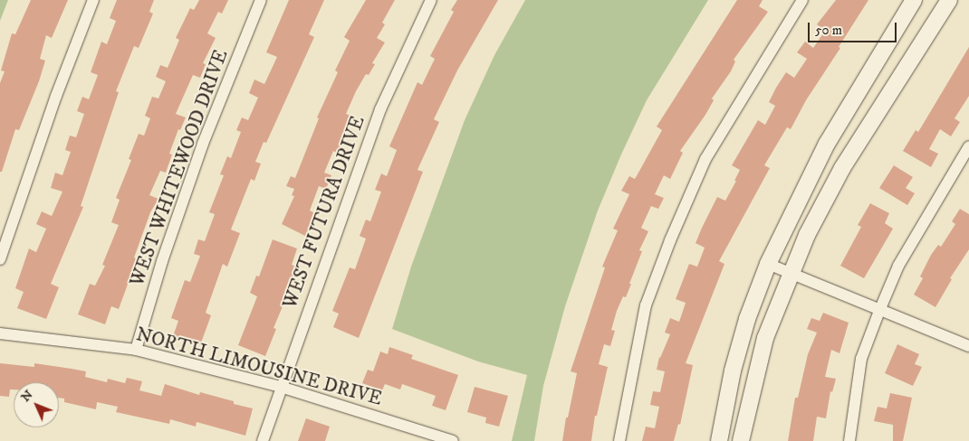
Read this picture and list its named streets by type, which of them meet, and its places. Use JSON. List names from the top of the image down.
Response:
{
  "streets": {
    "street": ["WEST WHITEWOOD DRIVE", "WEST FUTURA DRIVE", "NORTH LIMOUSINE DRIVE"]
  },
  "crossings": [
    ["WEST WHITEWOOD DRIVE", "NORTH LIMOUSINE DRIVE"],
    ["WEST FUTURA DRIVE", "NORTH LIMOUSINE DRIVE"]
  ],
  "scale_bar": "50 m",
  "north": "top left"
}
